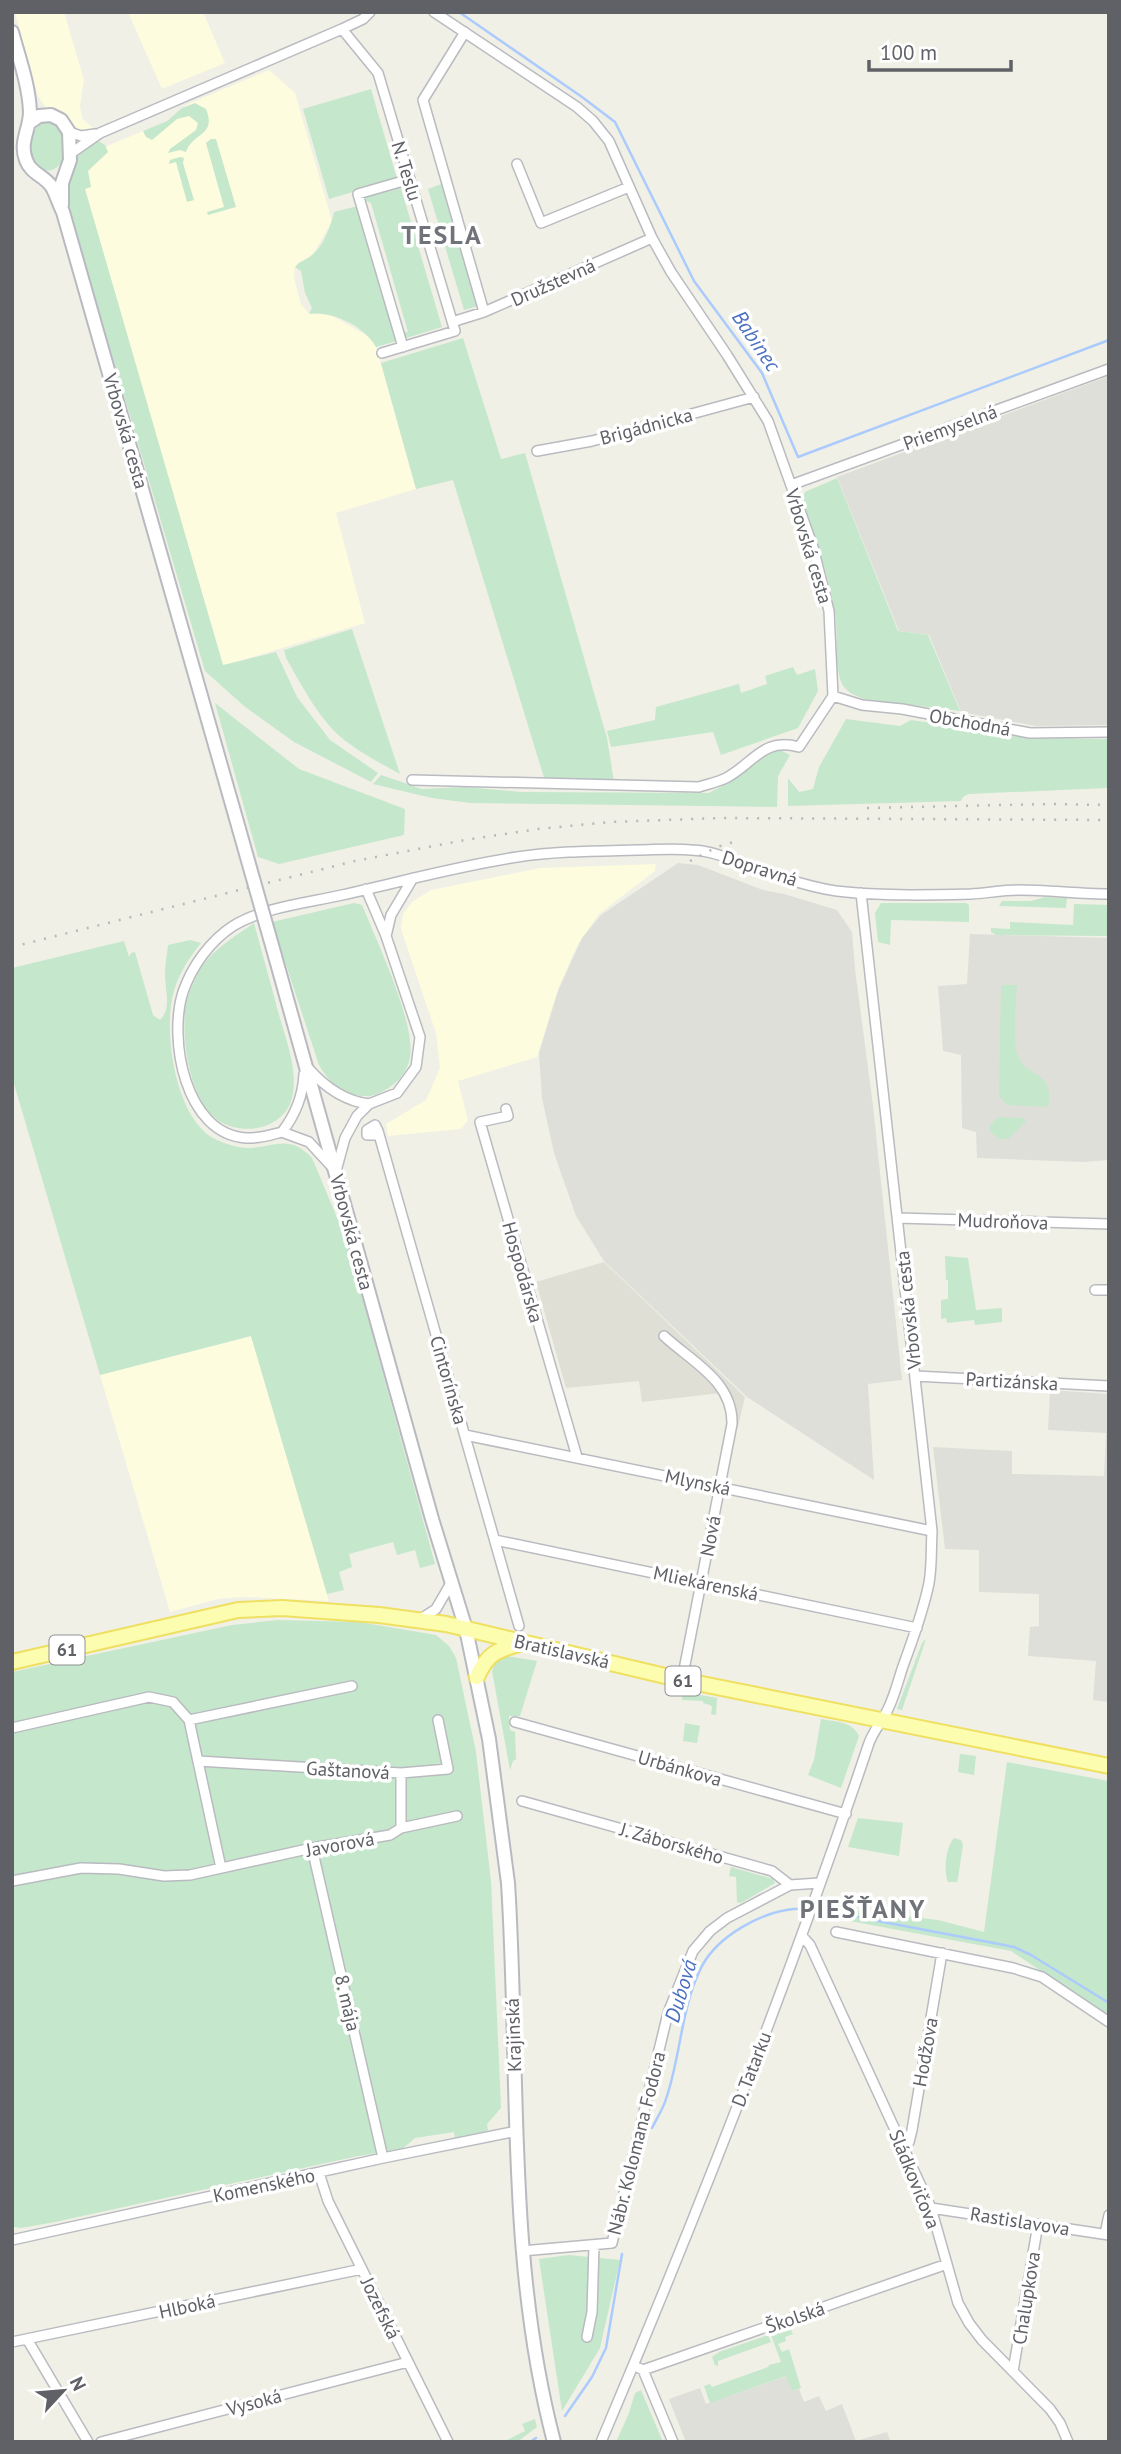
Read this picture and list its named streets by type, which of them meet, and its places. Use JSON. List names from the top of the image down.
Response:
{
  "streets": {
    "main road": [
      "Vrbovská cesta",
      "61",
      "Bratislavská",
      "Krajinská"
    ],
    "street": [
      "N. Teslu",
      "Družstevná",
      "Brigádnicka",
      "Priemyselná",
      "Obchodná",
      "Dopravná",
      "Mudroňova",
      "Hospodárska",
      "Cintorínska",
      "Partizánska",
      "Mlynská",
      "Nová",
      "Mliekárenská",
      "Urbánkova",
      "Gaštanová",
      "J. Záborského",
      "Javorová",
      "8. mája",
      "Hodžova",
      "D. Tatarku",
      "Nábr. Kolomana Fodora",
      "Sládkovičova",
      "Komenského",
      "Rastislavova",
      "Chalupkova",
      "Hlboká",
      "Jozefská",
      "Školská",
      "Vysoká"
    ]
  },
  "crossings": [
    ["N. Teslu", "Družstevná"],
    ["Družstevná", "Vrbovská cesta"],
    ["Brigádnicka", "Vrbovská cesta"],
    ["Priemyselná", "Vrbovská cesta"],
    ["Vrbovská cesta", "Obchodná"],
    ["Vrbovská cesta", "Dopravná"],
    ["Vrbovská cesta", "Mudroňova"],
    ["Vrbovská cesta", "Partizánska"],
    ["Vrbovská cesta", "Mlynská"],
    ["Vrbovská cesta", "Mliekárenská"],
    ["Vrbovská cesta", "Bratislavská"],
    ["Vrbovská cesta", "Krajinská"],
    ["Vrbovská cesta", "D. Tatarku"],
    ["Hospodárska", "Mlynská"],
    ["Cintorínska", "Mlynská"],
    ["Cintorínska", "Mliekárenská"],
    ["Mlynská", "Nová"],
    ["Nová", "Mliekárenská"],
    ["Nová", "Bratislavská"],
    ["Bratislavská", "Krajinská"],
    ["Bratislavská", "D. Tatarku"],
    ["Urbánkova", "D. Tatarku"],
    ["J. Záborského", "Nábr. Kolomana Fodora"],
    ["Javorová", "8. mája"],
    ["8. mája", "Komenského"],
    ["Krajinská", "Nábr. Kolomana Fodora"],
    ["Krajinská", "Komenského"],
    ["Hodžova", "Sládkovičova"],
    ["D. Tatarku", "Sládkovičova"],
    ["D. Tatarku", "Školská"],
    ["Sládkovičova", "Rastislavova"],
    ["Sládkovičova", "Chalupkova"],
    ["Sládkovičova", "Školská"],
    ["Komenského", "Jozefská"],
    ["Rastislavova", "Chalupkova"],
    ["Hlboká", "Jozefská"],
    ["Jozefská", "Vysoká"]
  ],
  "districts": ["TESLA", "PIEŠŤANY"],
  "water": ["Babinec", "Dubová"],
  "scale_bar": "100 m",
  "north": "top right"
}
